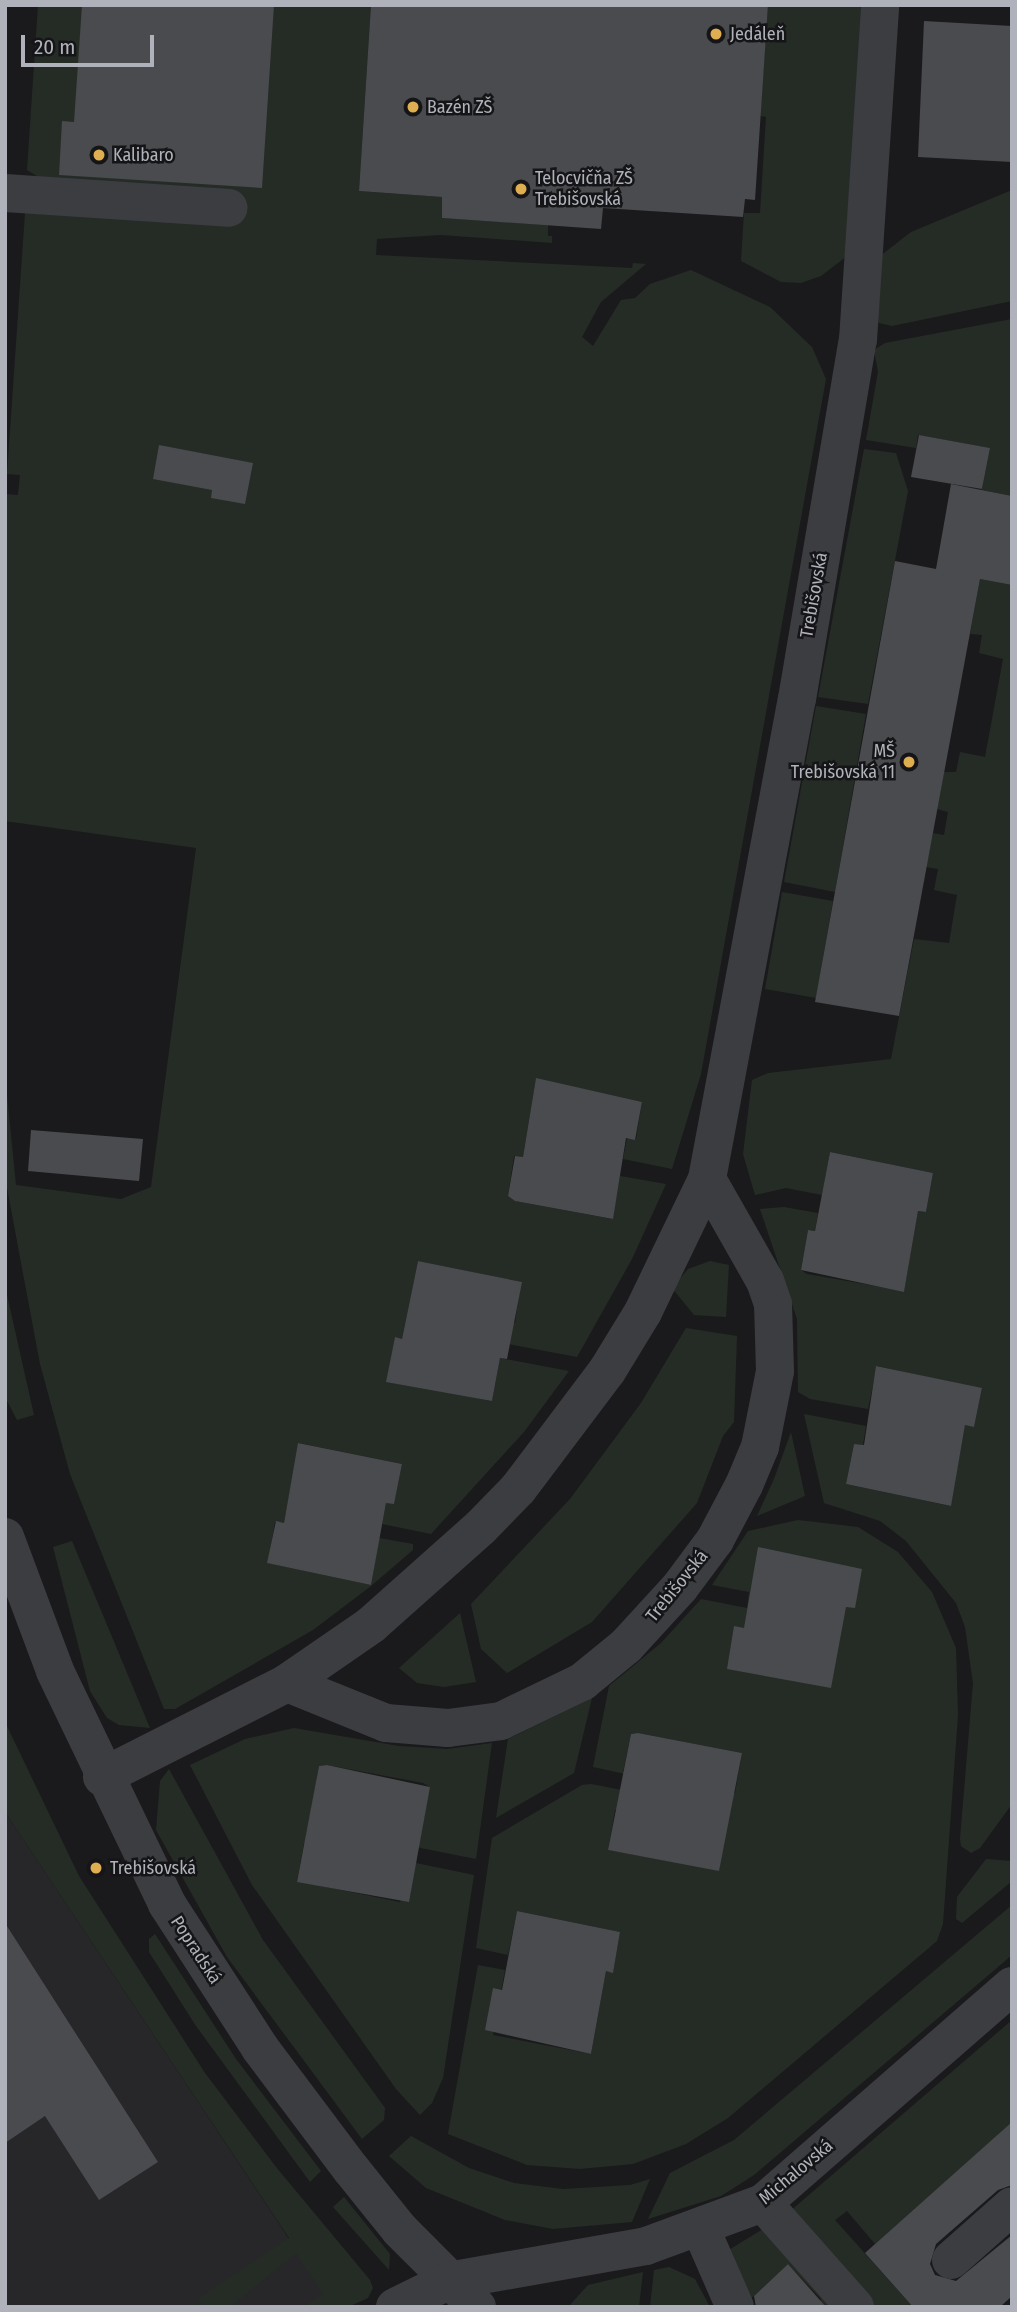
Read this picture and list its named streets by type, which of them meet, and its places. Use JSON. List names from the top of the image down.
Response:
{
  "streets": {
    "street": ["Trebišovská", "Popradská", "Michalovská"]
  },
  "crossings": [
    ["Trebišovská", "Popradská"],
    ["Popradská", "Michalovská"]
  ],
  "places": [
    "Jedáleň",
    "Bazén ZŠ",
    "Kalibaro",
    "Telocvičňa ZŠ Trebišovská",
    "MŠ Trebišovská 11",
    "Trebišovská"
  ],
  "scale_bar": "20 m"
}
